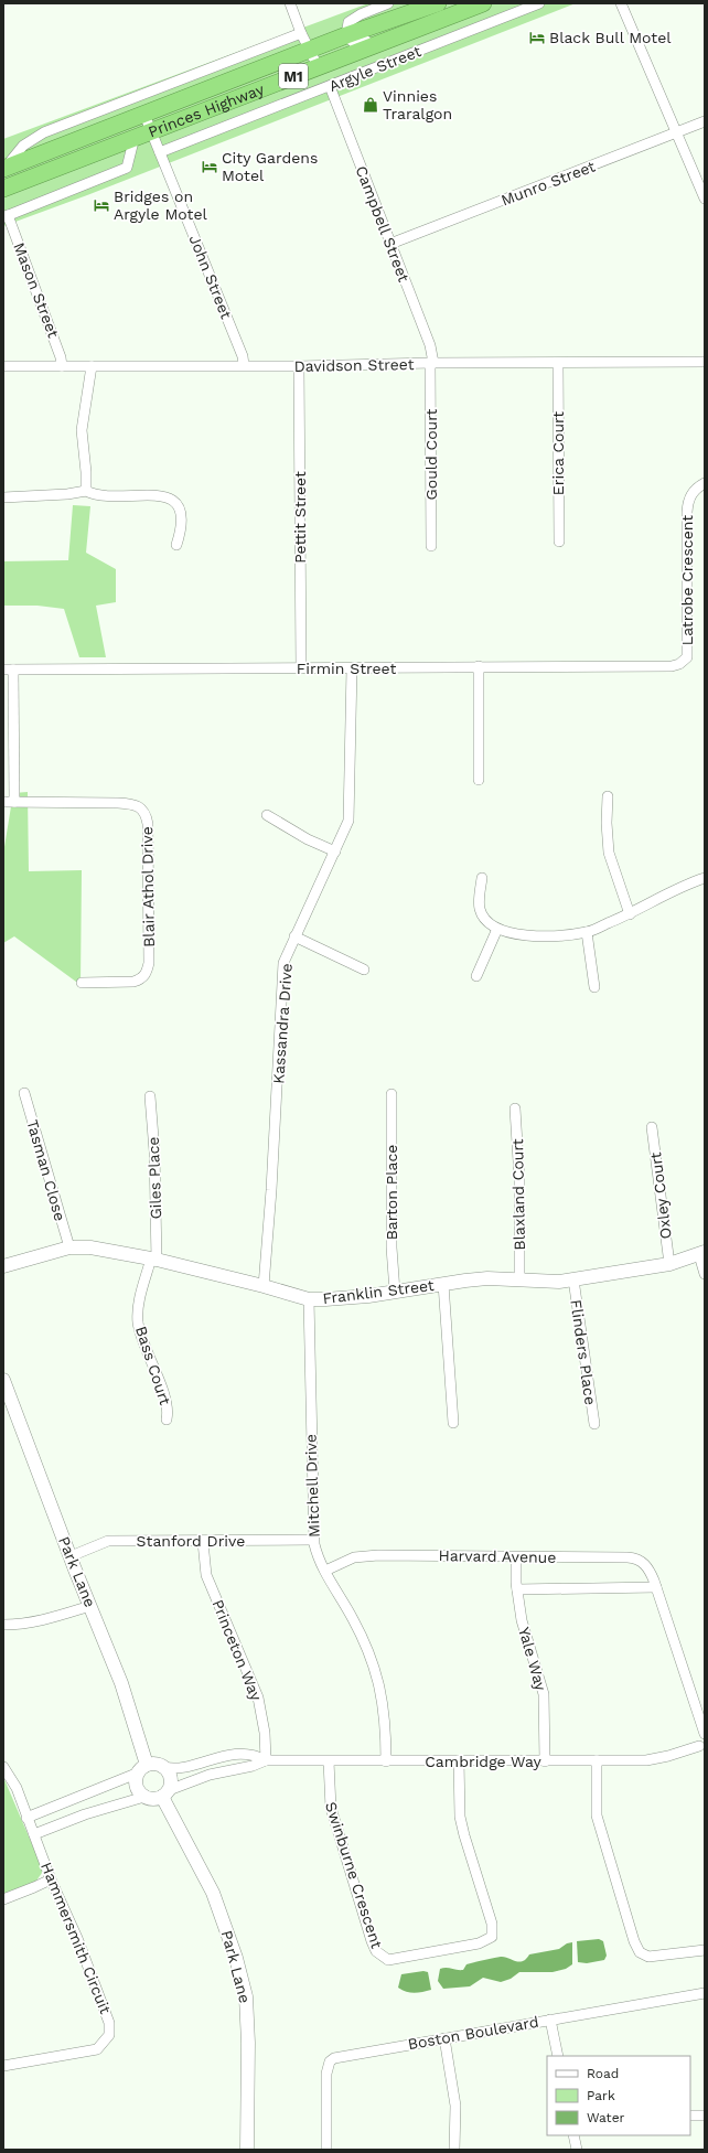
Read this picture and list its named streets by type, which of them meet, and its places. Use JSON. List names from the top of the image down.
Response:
{
  "streets": {
    "highway": ["M1", "Princes Highway"],
    "street": [
      "Argyle Street",
      "Munro Street",
      "Campbell Street",
      "John Street",
      "Mason Street",
      "Davidson Street",
      "Erica Court",
      "Gould Court",
      "Pettit Street",
      "Latrobe Crescent",
      "Firmin Street",
      "Blair Athol Drive",
      "Kassandra Drive",
      "Tasman Close",
      "Giles Place",
      "Barton Place",
      "Blaxland Court",
      "Oxley Court",
      "Franklin Street",
      "Flinders Place",
      "Bass Court",
      "Mitchell Drive",
      "Stanford Drive",
      "Harvard Avenue",
      "Park Lane",
      "Princeton Way",
      "Yale Way",
      "Cambridge Way",
      "Swinburne Crescent",
      "Hammersmith Circuit",
      "Boston Boulevard"
    ]
  },
  "crossings": [
    ["Argyle Street", "Campbell Street"],
    ["Argyle Street", "John Street"],
    ["Princes Highway", "John Street"],
    ["Munro Street", "Campbell Street"],
    ["Campbell Street", "Davidson Street"],
    ["Campbell Street", "Gould Court"],
    ["John Street", "Davidson Street"],
    ["Mason Street", "Davidson Street"],
    ["Davidson Street", "Erica Court"],
    ["Davidson Street", "Gould Court"],
    ["Davidson Street", "Pettit Street"],
    ["Pettit Street", "Firmin Street"],
    ["Latrobe Crescent", "Firmin Street"],
    ["Firmin Street", "Kassandra Drive"],
    ["Kassandra Drive", "Franklin Street"],
    ["Tasman Close", "Franklin Street"],
    ["Giles Place", "Franklin Street"],
    ["Giles Place", "Bass Court"],
    ["Barton Place", "Franklin Street"],
    ["Blaxland Court", "Franklin Street"],
    ["Oxley Court", "Franklin Street"],
    ["Franklin Street", "Flinders Place"],
    ["Franklin Street", "Bass Court"],
    ["Franklin Street", "Mitchell Drive"],
    ["Mitchell Drive", "Stanford Drive"],
    ["Mitchell Drive", "Harvard Avenue"],
    ["Mitchell Drive", "Cambridge Way"],
    ["Stanford Drive", "Park Lane"],
    ["Stanford Drive", "Princeton Way"],
    ["Harvard Avenue", "Yale Way"],
    ["Park Lane", "Cambridge Way"],
    ["Princeton Way", "Cambridge Way"],
    ["Yale Way", "Cambridge Way"],
    ["Cambridge Way", "Swinburne Crescent"]
  ],
  "places": {
    "hotel": ["Black Bull Motel", "City Gardens Motel", "Bridges on Argyle Motel"],
    "shop": ["Vinnies Traralgon"]
  },
  "legend": ["Road", "Park", "Water"]
}
